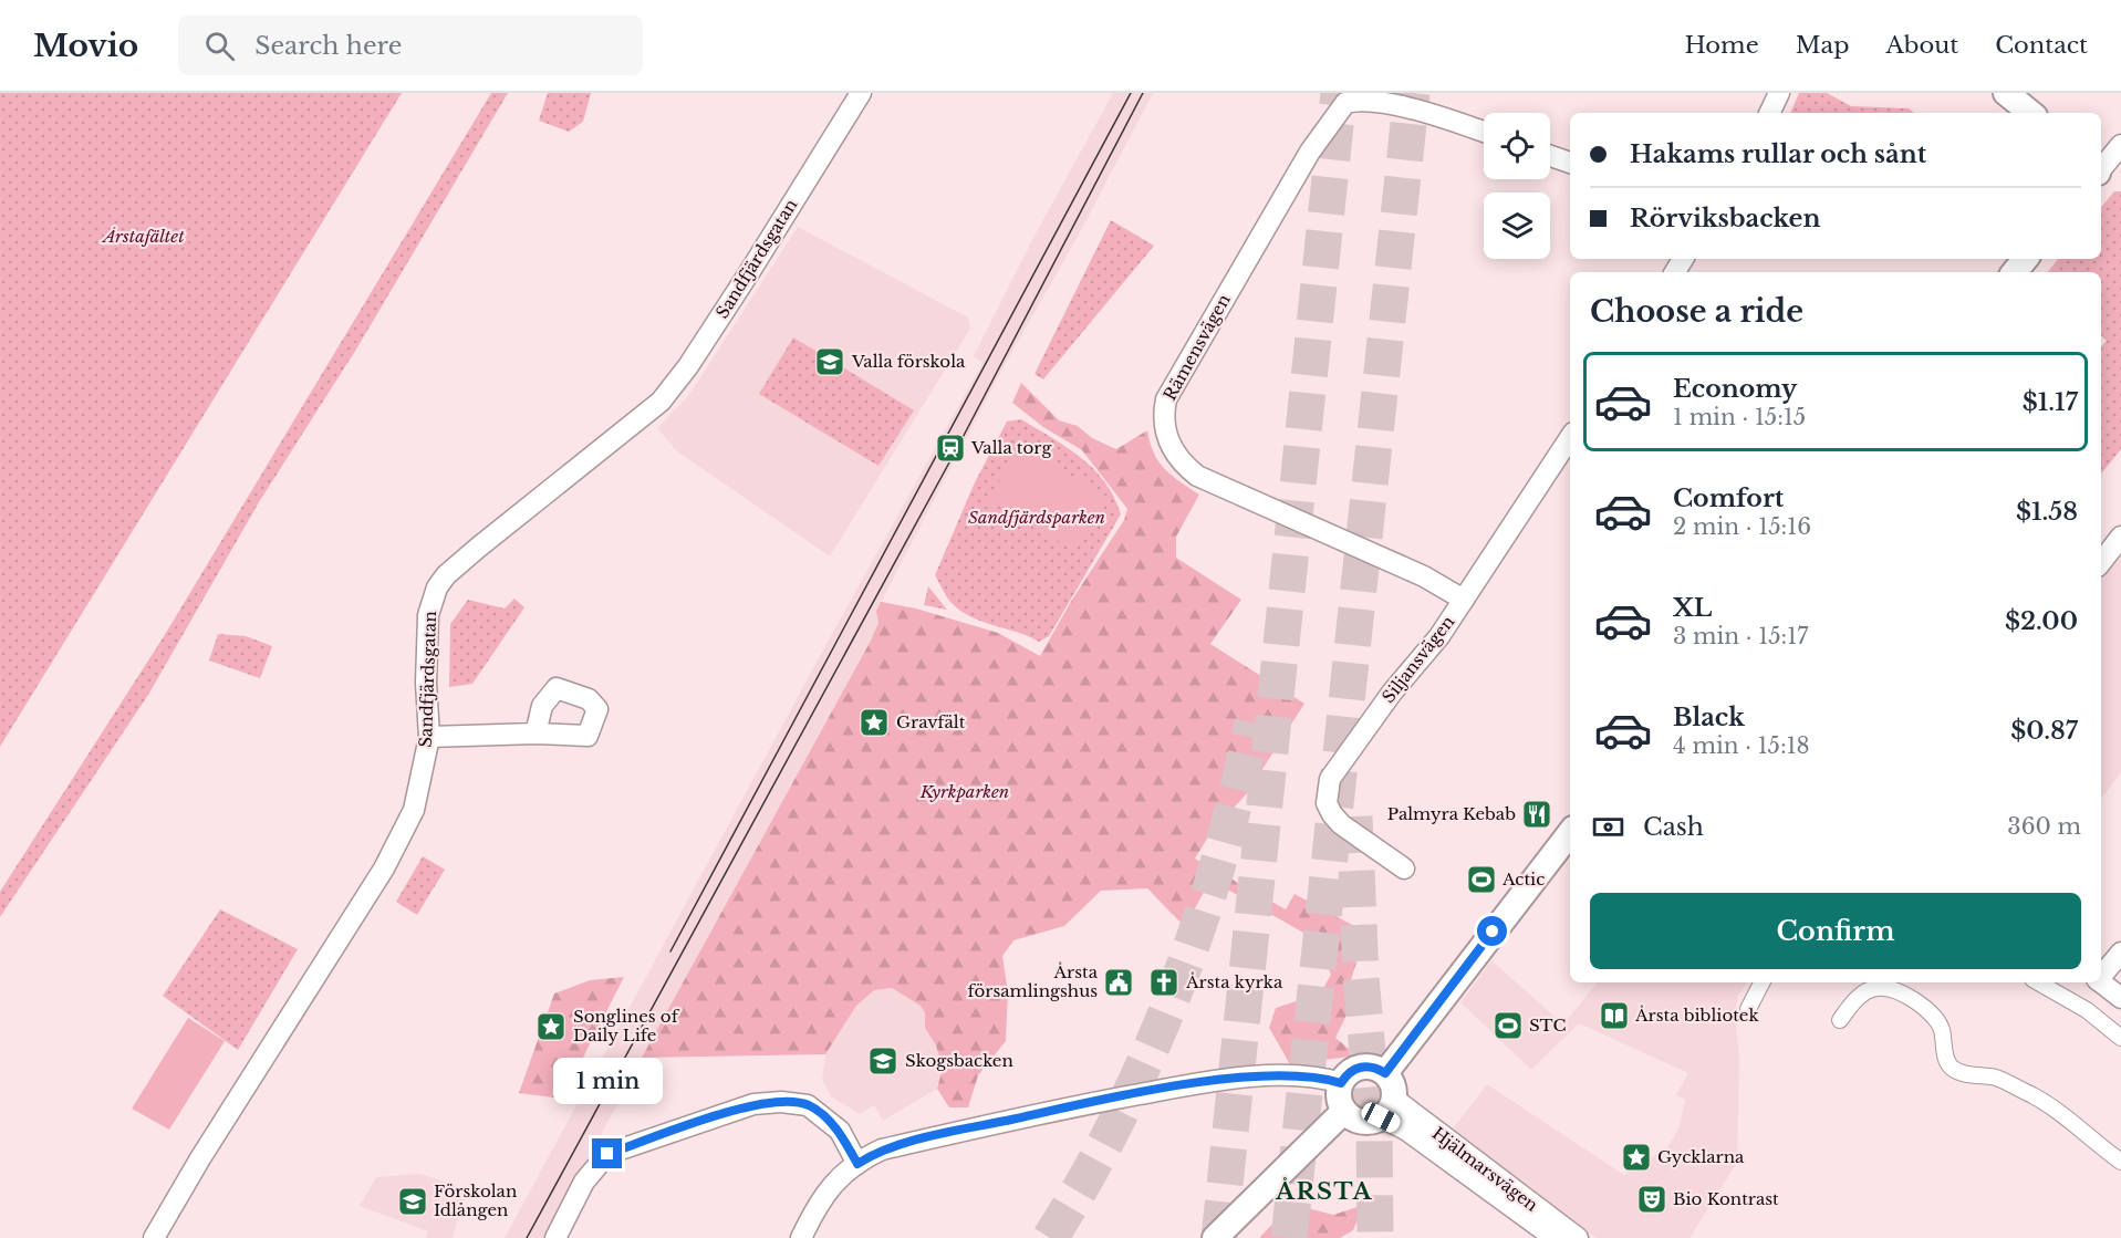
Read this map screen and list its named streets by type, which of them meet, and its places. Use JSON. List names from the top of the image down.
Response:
{
  "streets": {
    "street": [
      "Sandfjärdsgatan",
      "Rämensvägen",
      "Siljansvägen",
      "Hjälmarsvägen"
    ]
  },
  "crossings": [
    ["Rämensvägen", "Siljansvägen"]
  ],
  "districts": ["ÅRSTA"],
  "parks": ["Årstafältet", "Sandfjärdsparken", "Kyrkparken"],
  "places": {
    "school or university": ["Valla förskola", "Skogsbacken", "Förskolan Idlången"],
    "station": ["Valla torg"],
    "place": ["Gravfält", "Songlines of Daily Life", "Gycklarna"],
    "restaurant": ["Palmyra Kebab"],
    "sports": ["Actic", "STC"],
    "public building": ["Årsta församlingshus"],
    "church": ["Årsta kyrka"],
    "library": ["Årsta bibliotek"],
    "theatre": ["Bio Kontrast"]
  },
  "page": {
    "header": "Movio",
    "search": "Search here",
    "nav": [
      "Home",
      "Map",
      "About",
      "Contact"
    ],
    "banner": ["Hakams rullar och sånt", "Rörviksbacken"],
    "heading": "Choose a ride",
    "list": [
      {
        "name": "Economy",
        "note": "1 min · 15:15",
        "value": "$1.17"
      },
      {
        "name": "Comfort",
        "note": "2 min · 15:16",
        "value": "$1.58"
      },
      {
        "name": "XL",
        "note": "3 min · 15:17",
        "value": "$2.00"
      },
      {
        "name": "Black",
        "note": "4 min · 15:18",
        "value": "$0.87"
      }
    ],
    "pay": ["Cash", "360 m"],
    "buttons": "Confirm",
    "bubble": "1 min"
  }
}
